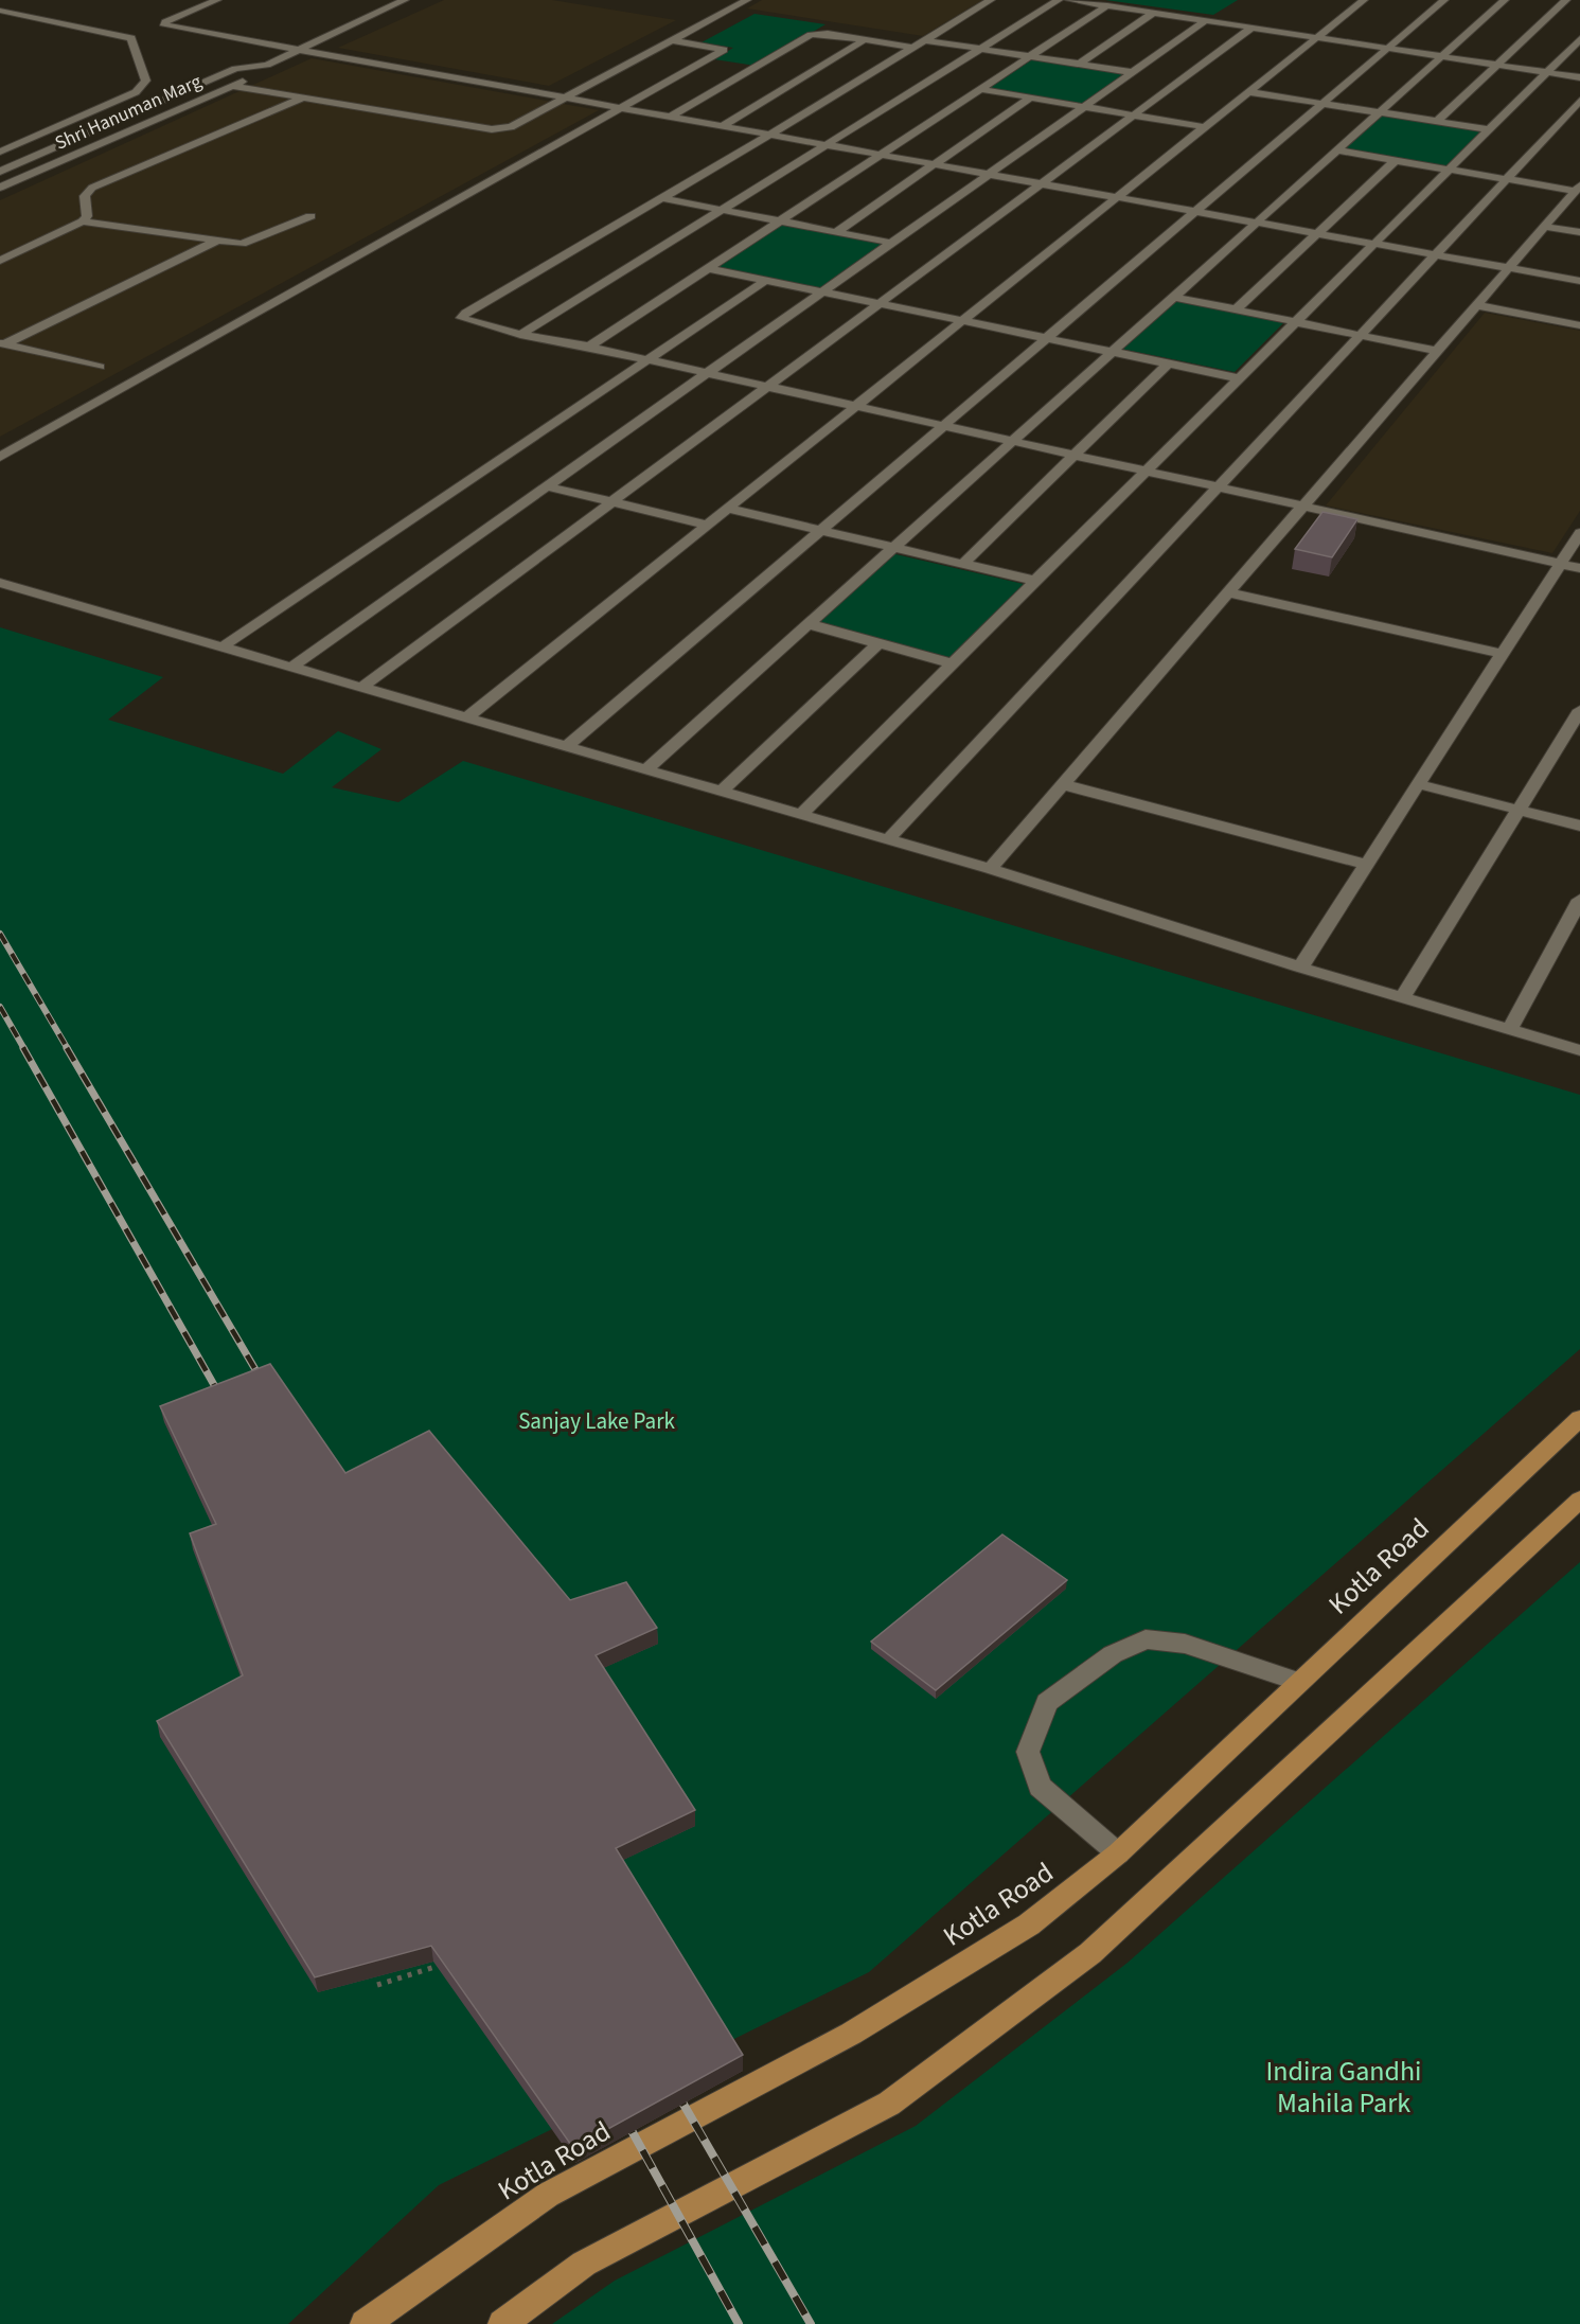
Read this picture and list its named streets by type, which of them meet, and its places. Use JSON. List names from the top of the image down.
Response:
{
  "streets": {
    "main road": ["Kotla Road"],
    "street": ["Shri Hanuman Marg"]
  },
  "parks": ["Sanjay Lake Park", "Indira Gandhi Mahila Park"]
}
